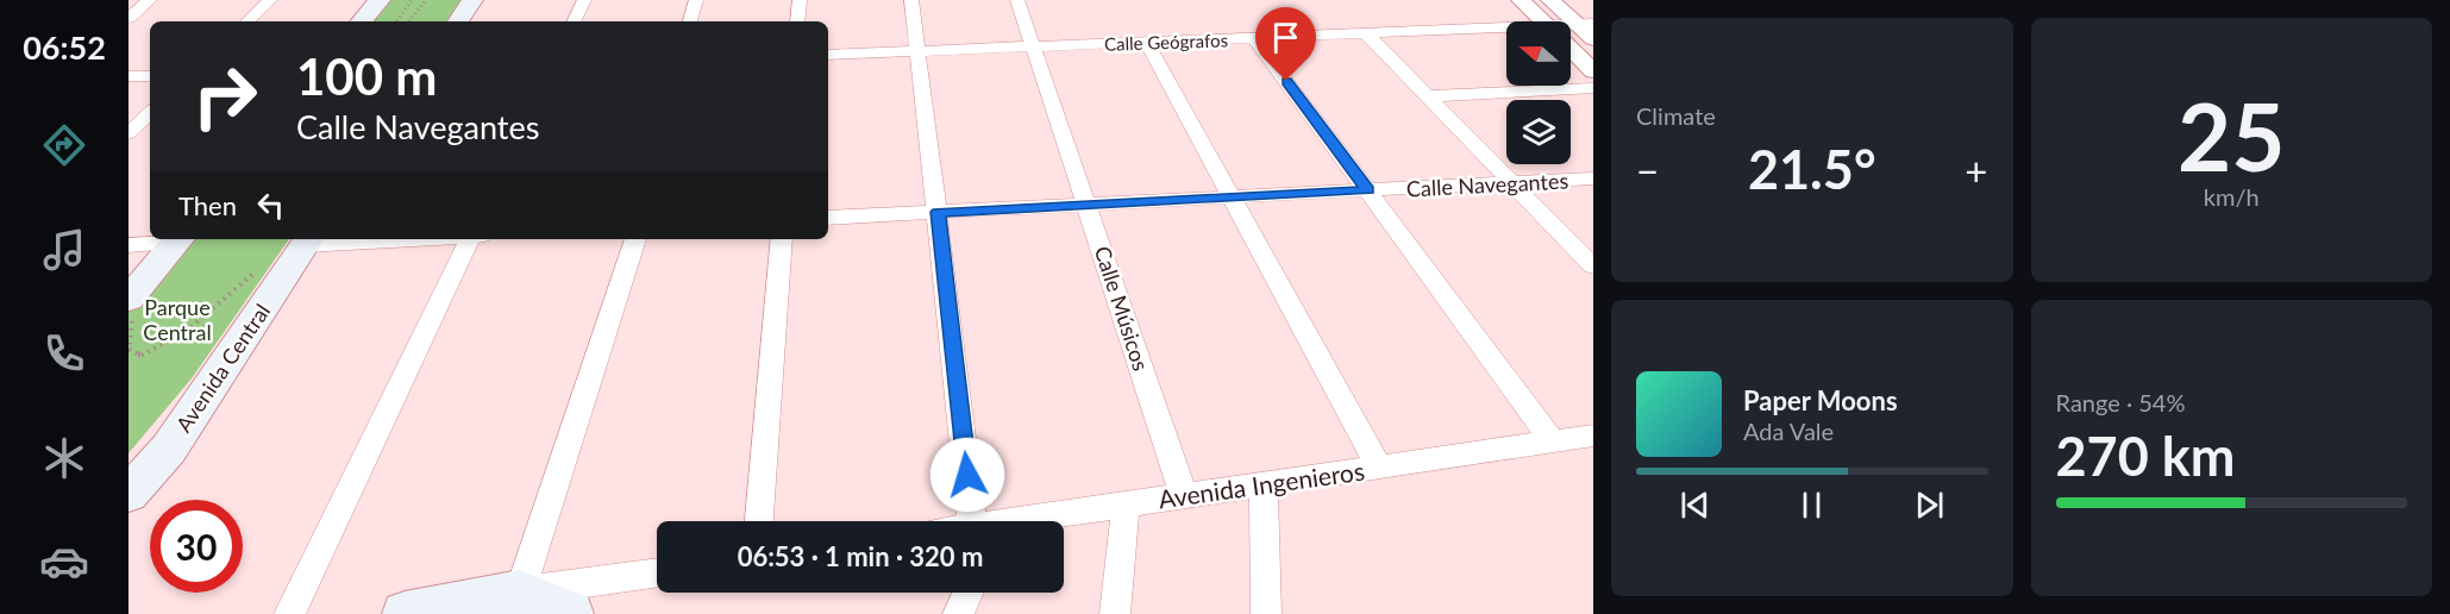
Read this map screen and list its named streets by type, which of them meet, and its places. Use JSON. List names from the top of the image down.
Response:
{
  "streets": {
    "main road": ["Avenida Central"],
    "street": [
      "Calle Geógrafos",
      "Calle Navegantes",
      "Calle Músicos",
      "Avenida Ingenieros"
    ]
  },
  "crossings": [
    ["Calle Geógrafos", "Calle Músicos"],
    ["Calle Navegantes", "Calle Músicos"],
    ["Calle Músicos", "Avenida Ingenieros"]
  ],
  "parks": ["Parque Central"],
  "north": "left",
  "page": {
    "tabs": "06:52",
    "tile": [
      "Climate",
      ["25", "km/h"],
      ["Range · 54%", "270 km"]
    ],
    "turn": ["100 m", "Calle Navegantes"],
    "heat": ["−", "21.5°", "+"],
    "then": "Then",
    "song": ["Paper Moons", "Ada Vale"],
    "limit": "30",
    "trip": "06:53 · 1 min · 320 m"
  }
}
